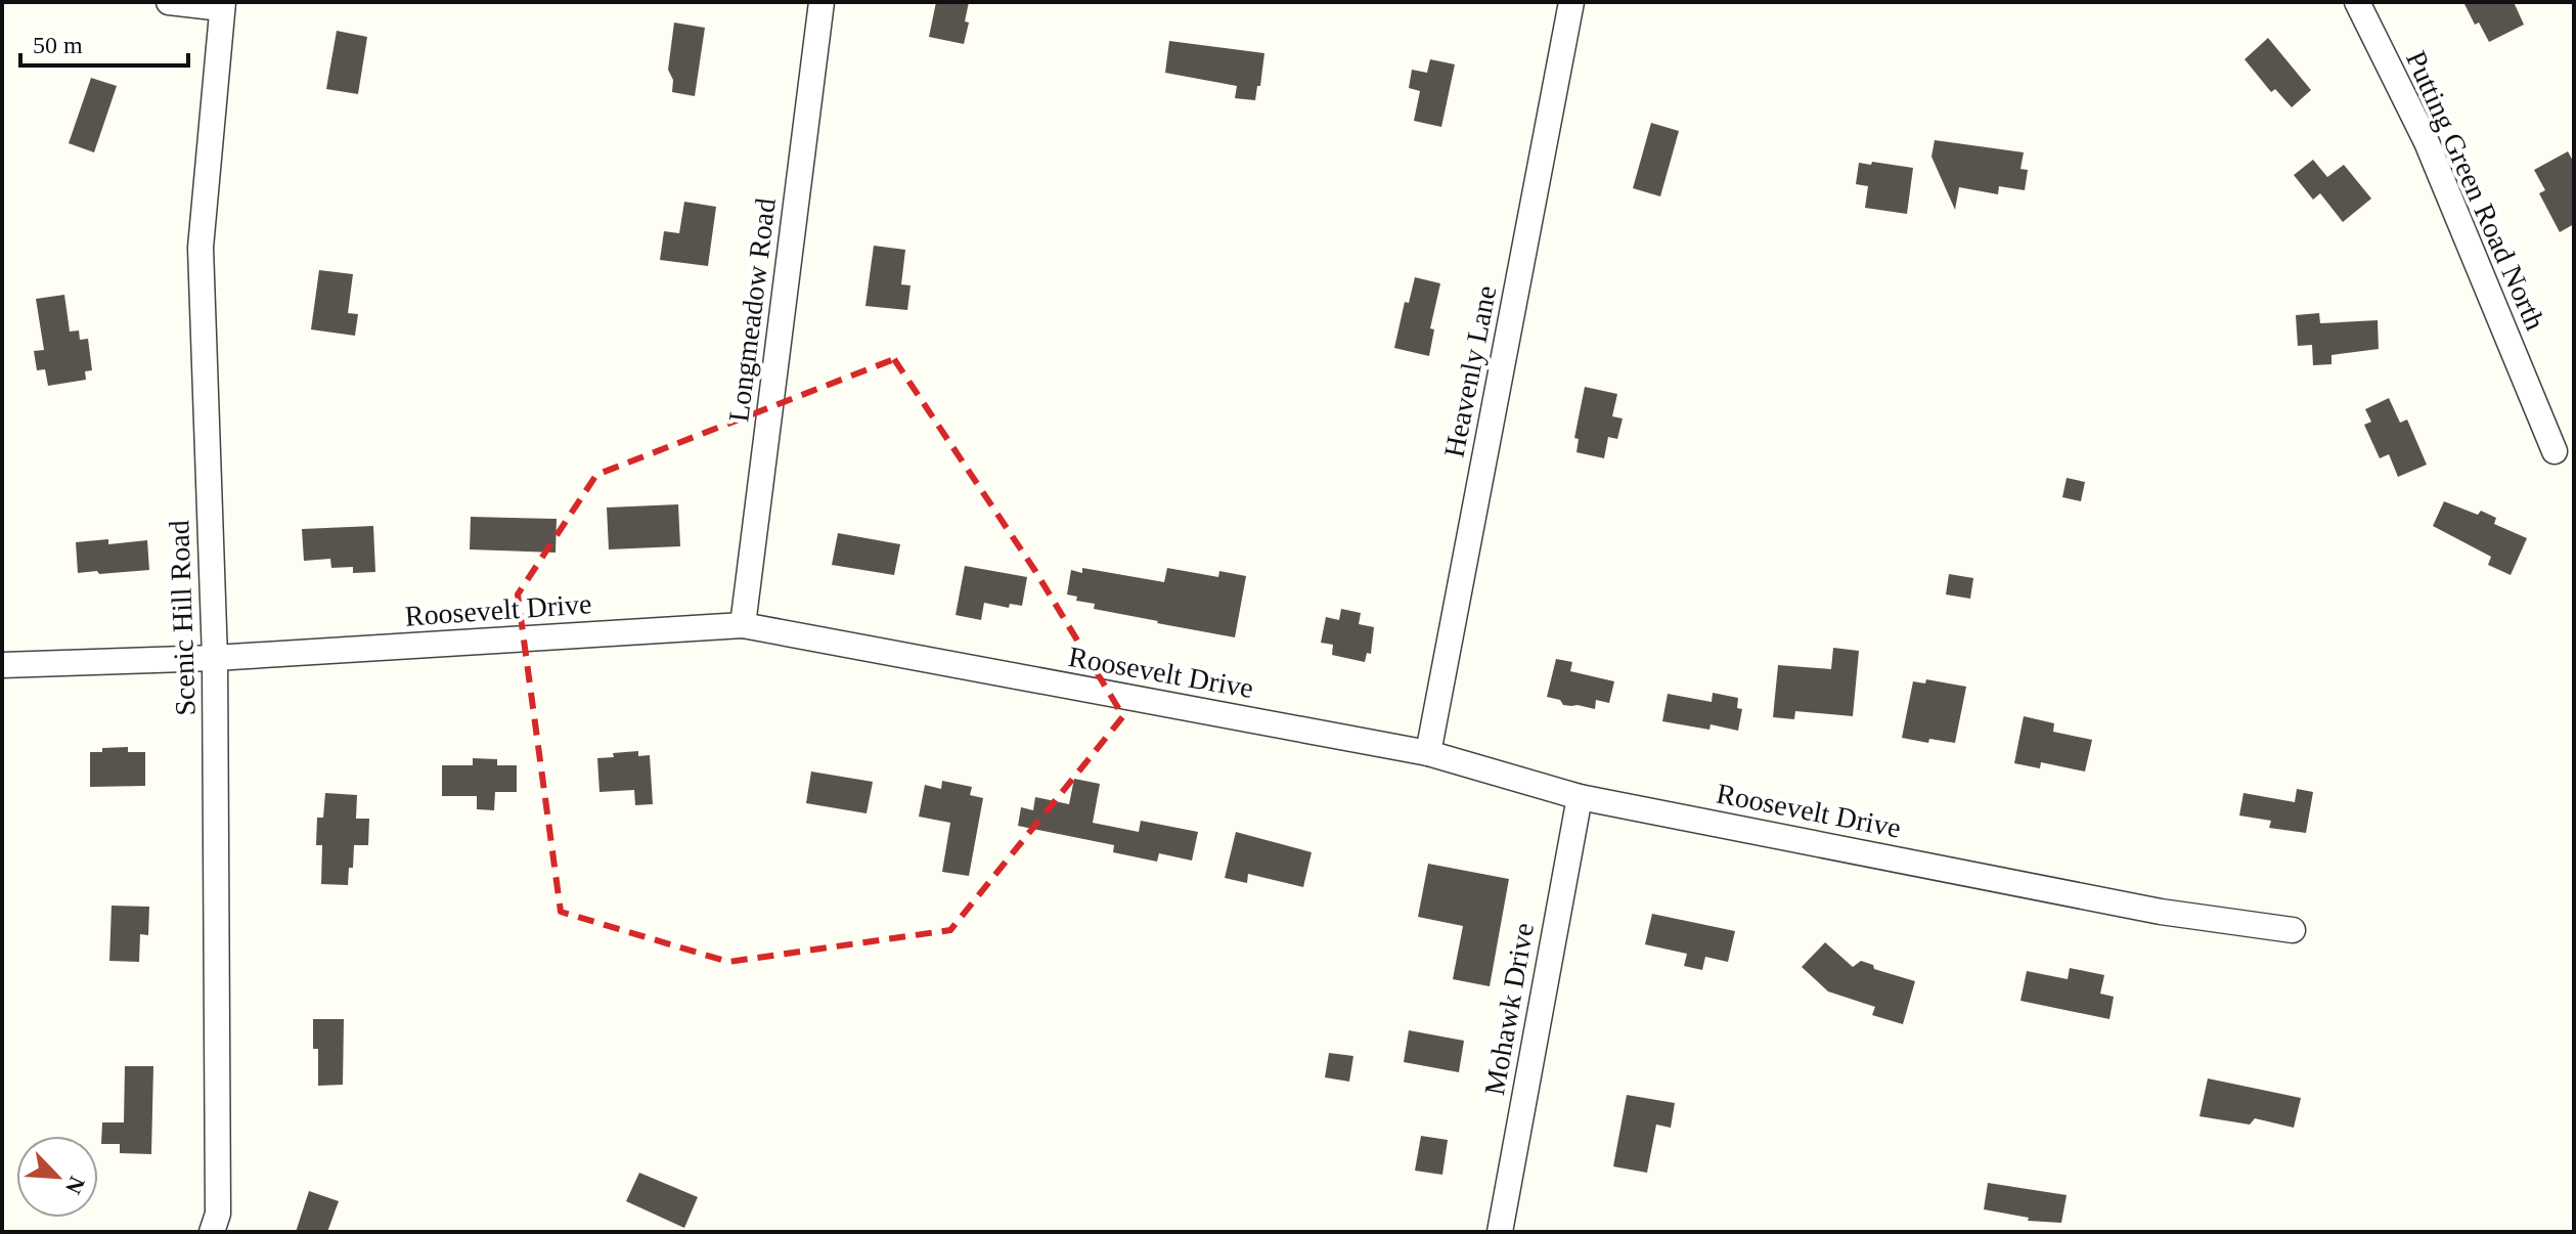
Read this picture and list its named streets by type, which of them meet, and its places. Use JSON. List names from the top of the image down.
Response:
{
  "streets": {
    "street": [
      "Putting Green Road North",
      "Longmeadow Road",
      "Heavenly Lane",
      "Roosevelt Drive",
      "Scenic Hill Road",
      "Mohawk Drive"
    ]
  },
  "crossings": [
    ["Longmeadow Road", "Roosevelt Drive"],
    ["Heavenly Lane", "Roosevelt Drive"],
    ["Roosevelt Drive", "Scenic Hill Road"],
    ["Roosevelt Drive", "Mohawk Drive"]
  ],
  "scale_bar": "50 m",
  "north": "bottom right"
}
